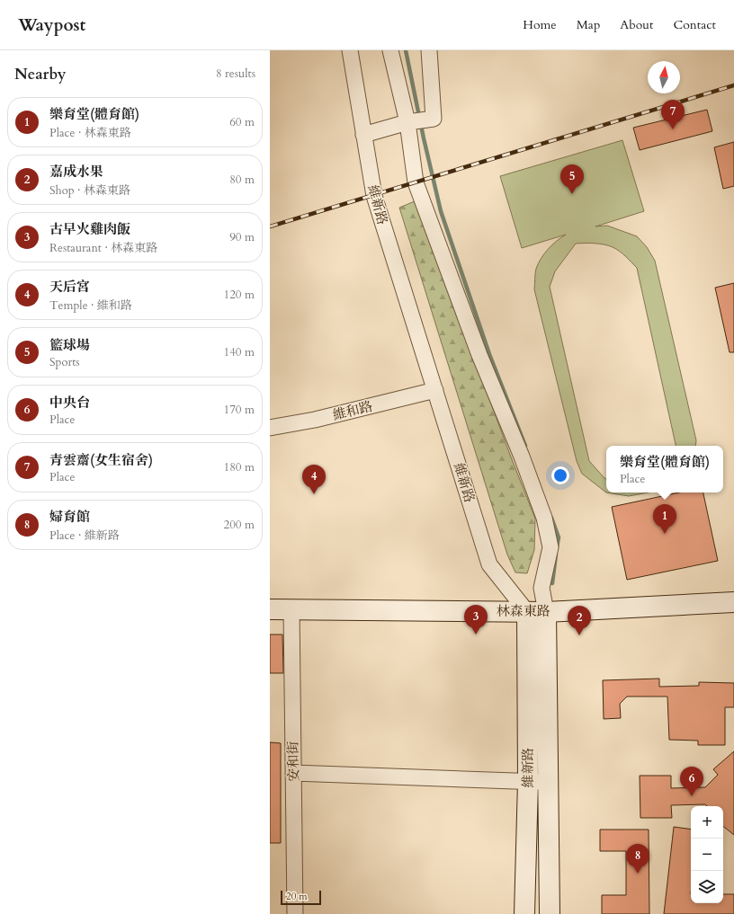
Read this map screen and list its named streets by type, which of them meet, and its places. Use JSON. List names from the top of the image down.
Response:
{
  "streets": {
    "street": [
      "維新路",
      "維和路",
      "林森東路",
      "安和街"
    ]
  },
  "crossings": [
    ["維新路", "維和路"],
    ["維新路", "林森東路"],
    ["林森東路", "安和街"]
  ],
  "scale_bar": "20 m",
  "north": "top",
  "page": {
    "header": "Waypost",
    "nav": [
      "Home",
      "Map",
      "About",
      "Contact"
    ],
    "heading": ["Nearby", "8 results"],
    "list": [
      {
        "mark": "1",
        "name": "樂育堂(體育館)",
        "note": "Place · 林森東路",
        "value": "60 m"
      },
      {
        "mark": "2",
        "name": "嘉成水果",
        "note": "Shop · 林森東路",
        "value": "80 m"
      },
      {
        "mark": "3",
        "name": "古早火雞肉飯",
        "note": "Restaurant · 林森東路",
        "value": "90 m"
      },
      {
        "mark": "4",
        "name": "天后宮",
        "note": "Temple · 維和路",
        "value": "120 m"
      },
      {
        "mark": "5",
        "name": "籃球場",
        "note": "Sports",
        "value": "140 m"
      },
      {
        "mark": "6",
        "name": "中央台",
        "note": "Place",
        "value": "170 m"
      },
      {
        "mark": "7",
        "name": "青雲齋(女生宿舍)",
        "note": "Place",
        "value": "180 m"
      },
      {
        "mark": "8",
        "name": "婦育館",
        "note": "Place · 維新路",
        "value": "200 m"
      }
    ],
    "pins": [
      "7",
      "5",
      "4",
      "1",
      "3",
      "2",
      "6",
      "8"
    ],
    "popup": ["樂育堂(體育館)", "Place"],
    "map_buttons": ["+", "−"],
    "scale": "20 m"
  }
}
